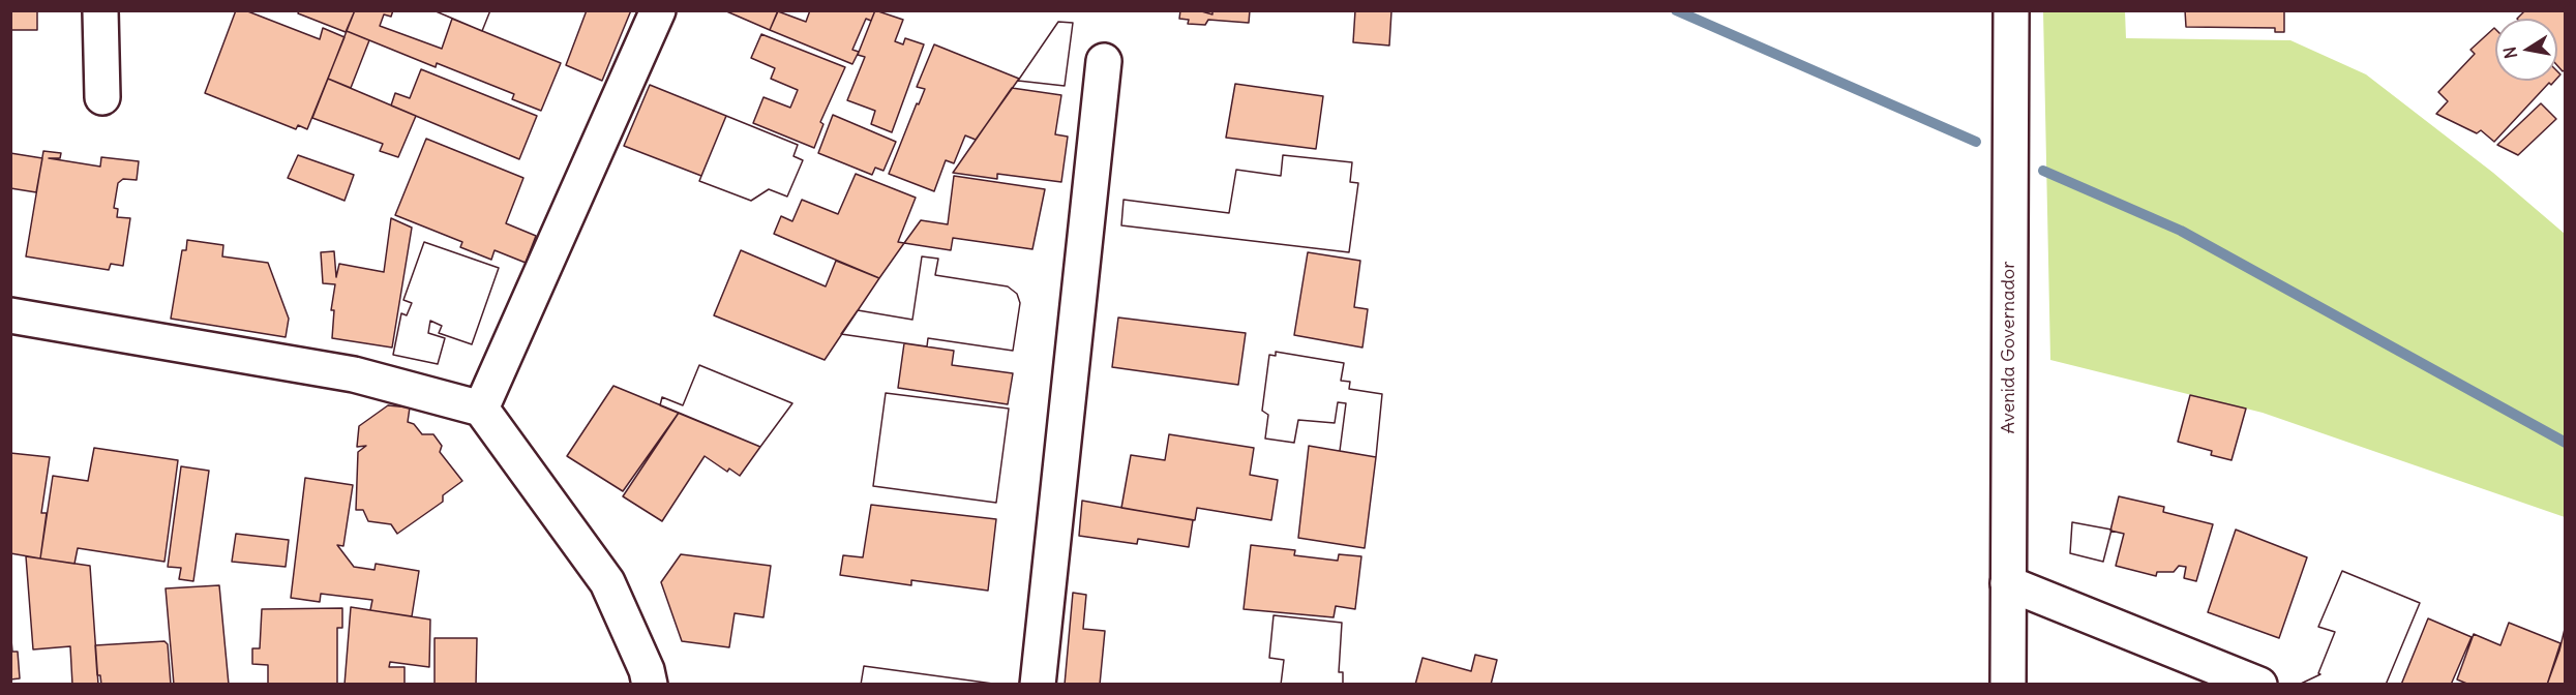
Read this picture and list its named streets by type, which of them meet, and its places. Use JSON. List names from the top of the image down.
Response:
{
  "streets": {
    "street": ["Avenida Governador"]
  },
  "north": "left"
}
